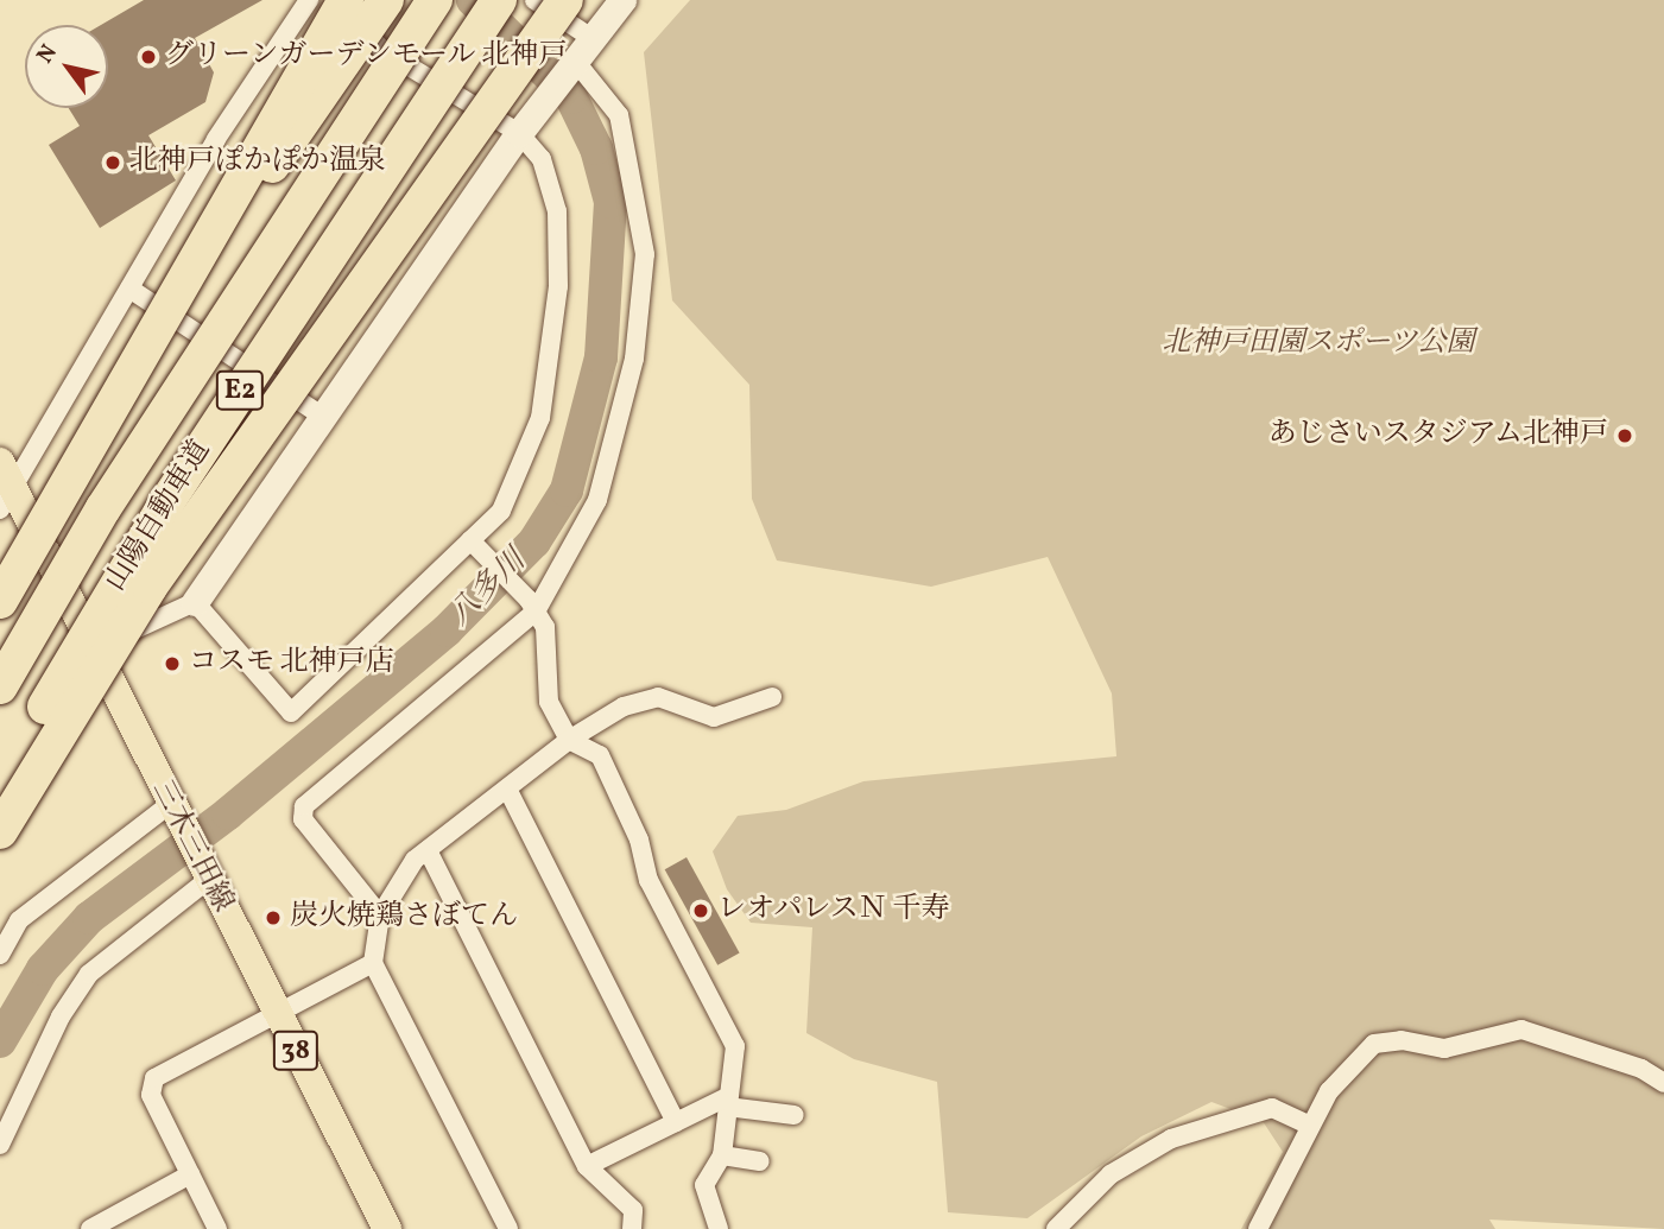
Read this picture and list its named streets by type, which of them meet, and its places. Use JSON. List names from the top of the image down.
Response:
{
  "streets": {
    "highway": ["E2", "山陽自動車道"],
    "main road": ["三木三田線", "38"]
  },
  "water": ["八多川"],
  "parks": ["北神戸田園スポーツ公園"],
  "places": [
    "グリーンガーデンモール 北神戸",
    "北神戸ぽかぽか温泉",
    "あじさいスタジアム北神戸",
    "コスモ 北神戸店",
    "レオパレスＮ 千寿",
    "炭火焼鶏さぼてん"
  ],
  "north": "top left"
}
